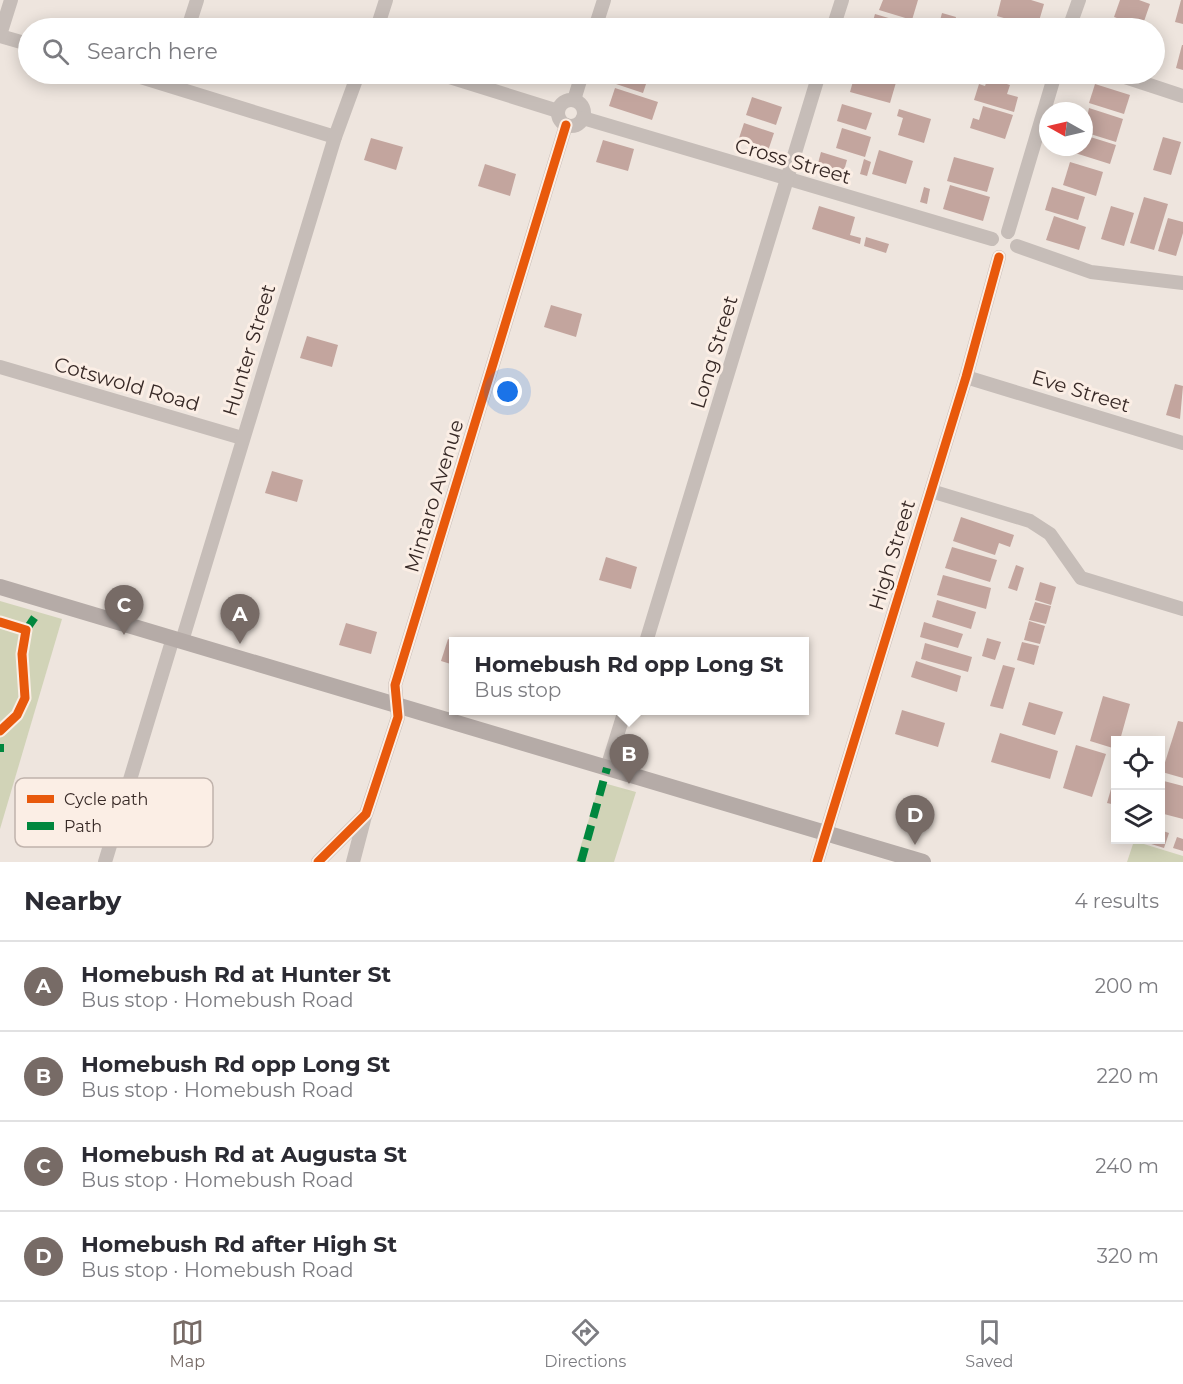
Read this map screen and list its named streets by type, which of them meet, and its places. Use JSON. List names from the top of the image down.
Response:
{
  "streets": {
    "street": [
      "Cross Street",
      "Hunter Street",
      "Long Street",
      "Cotswold Road",
      "Eve Street",
      "Mintaro Avenue",
      "High Street"
    ]
  },
  "crossings": [
    ["Cross Street", "Long Street"],
    ["Cross Street", "Mintaro Avenue"],
    ["Cross Street", "High Street"],
    ["Hunter Street", "Cotswold Road"],
    ["Eve Street", "High Street"]
  ],
  "legend": ["Cycle path", "Path"],
  "north": "left",
  "page": {
    "search": "Search here",
    "pins": [
      "C",
      "A",
      "B",
      "D"
    ],
    "popup": ["Homebush Rd opp Long St", "Bus stop"],
    "heading": ["Nearby", "4 results"],
    "list": [
      {
        "mark": "A",
        "name": "Homebush Rd at Hunter St",
        "note": "Bus stop · Homebush Road",
        "value": "200 m"
      },
      {
        "mark": "B",
        "name": "Homebush Rd opp Long St",
        "note": "Bus stop · Homebush Road",
        "value": "220 m"
      },
      {
        "mark": "C",
        "name": "Homebush Rd at Augusta St",
        "note": "Bus stop · Homebush Road",
        "value": "240 m"
      },
      {
        "mark": "D",
        "name": "Homebush Rd after High St",
        "note": "Bus stop · Homebush Road",
        "value": "320 m"
      }
    ],
    "nav": ["Map", "Directions", "Saved"]
  }
}
